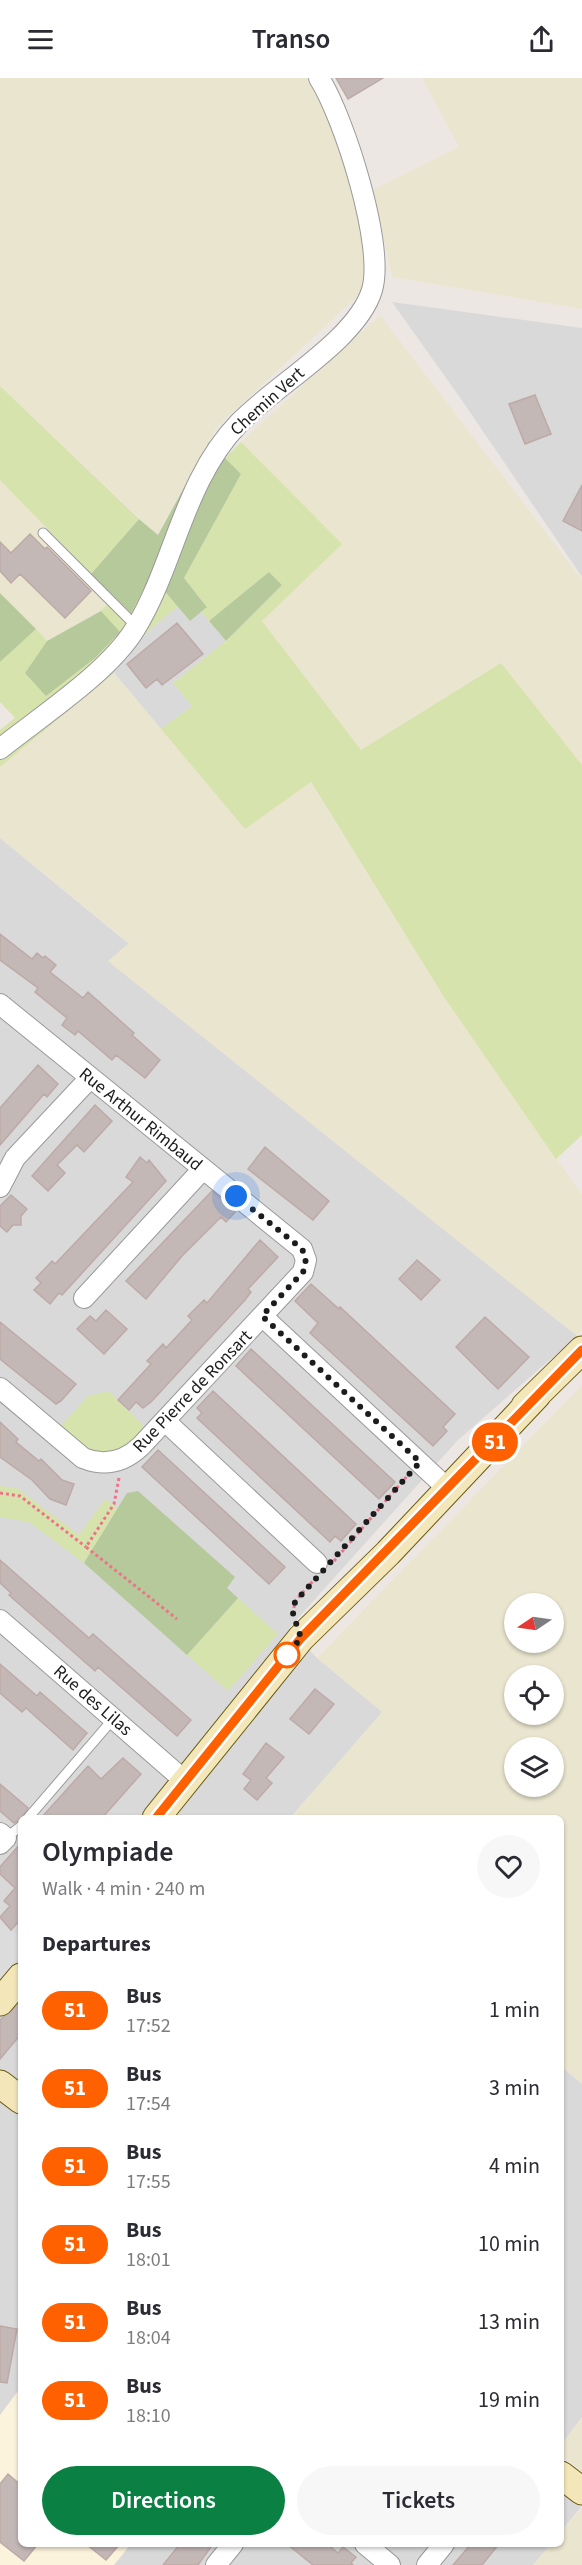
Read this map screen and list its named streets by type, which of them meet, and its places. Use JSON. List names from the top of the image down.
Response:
{
  "streets": {
    "street": [
      "Chemin Vert",
      "Rue Arthur Rimbaud",
      "Rue Pierre de Ronsart",
      "Rue des Lilas"
    ]
  },
  "crossings": [
    ["Rue Arthur Rimbaud", "Rue Pierre de Ronsart"]
  ],
  "lines": ["bus line 51"],
  "north": "left",
  "page": {
    "header": "Transo",
    "on_map": "51",
    "heading": [
      ["Olympiade", "Walk · 4 min · 240 m"],
      "Departures"
    ],
    "list": [
      {
        "mark": "51",
        "name": "Bus",
        "note": "17:52",
        "value": "1 min"
      },
      {
        "mark": "51",
        "name": "Bus",
        "note": "17:54",
        "value": "3 min"
      },
      {
        "mark": "51",
        "name": "Bus",
        "note": "17:55",
        "value": "4 min"
      },
      {
        "mark": "51",
        "name": "Bus",
        "note": "18:01",
        "value": "10 min"
      },
      {
        "mark": "51",
        "name": "Bus",
        "note": "18:04",
        "value": "13 min"
      },
      {
        "mark": "51",
        "name": "Bus",
        "note": "18:10",
        "value": "19 min"
      }
    ],
    "buttons": ["Directions", "Tickets"]
  }
}
